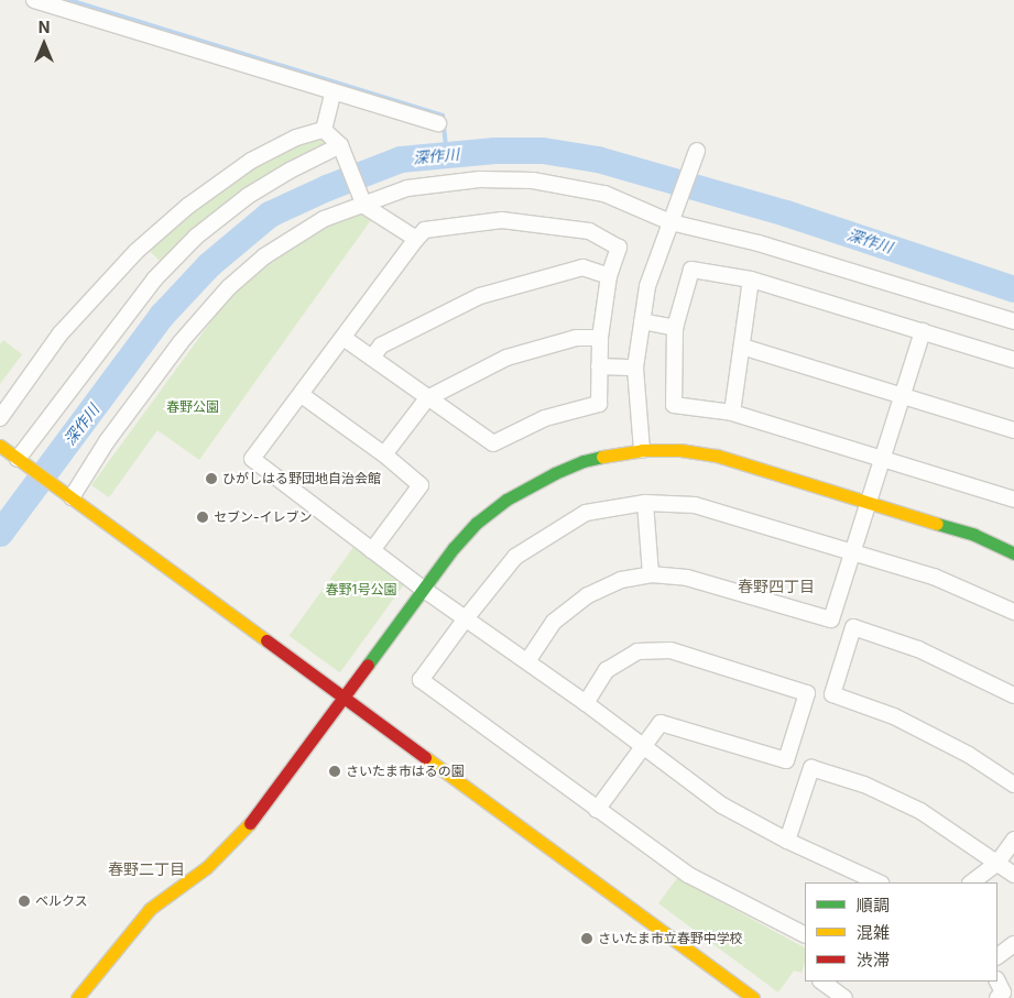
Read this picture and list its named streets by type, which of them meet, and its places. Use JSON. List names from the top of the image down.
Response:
{
  "districts": ["春野四丁目", "春野二丁目"],
  "water": ["深作川"],
  "parks": ["春野公園", "春野1号公園"],
  "places": [
    "ひがしはる野団地自治会館",
    "セブン-イレブン",
    "さいたま市はるの園",
    "ベルクス",
    "さいたま市立春野中学校"
  ],
  "legend": ["順調", "混雑", "渋滞"],
  "north": "top"
}
